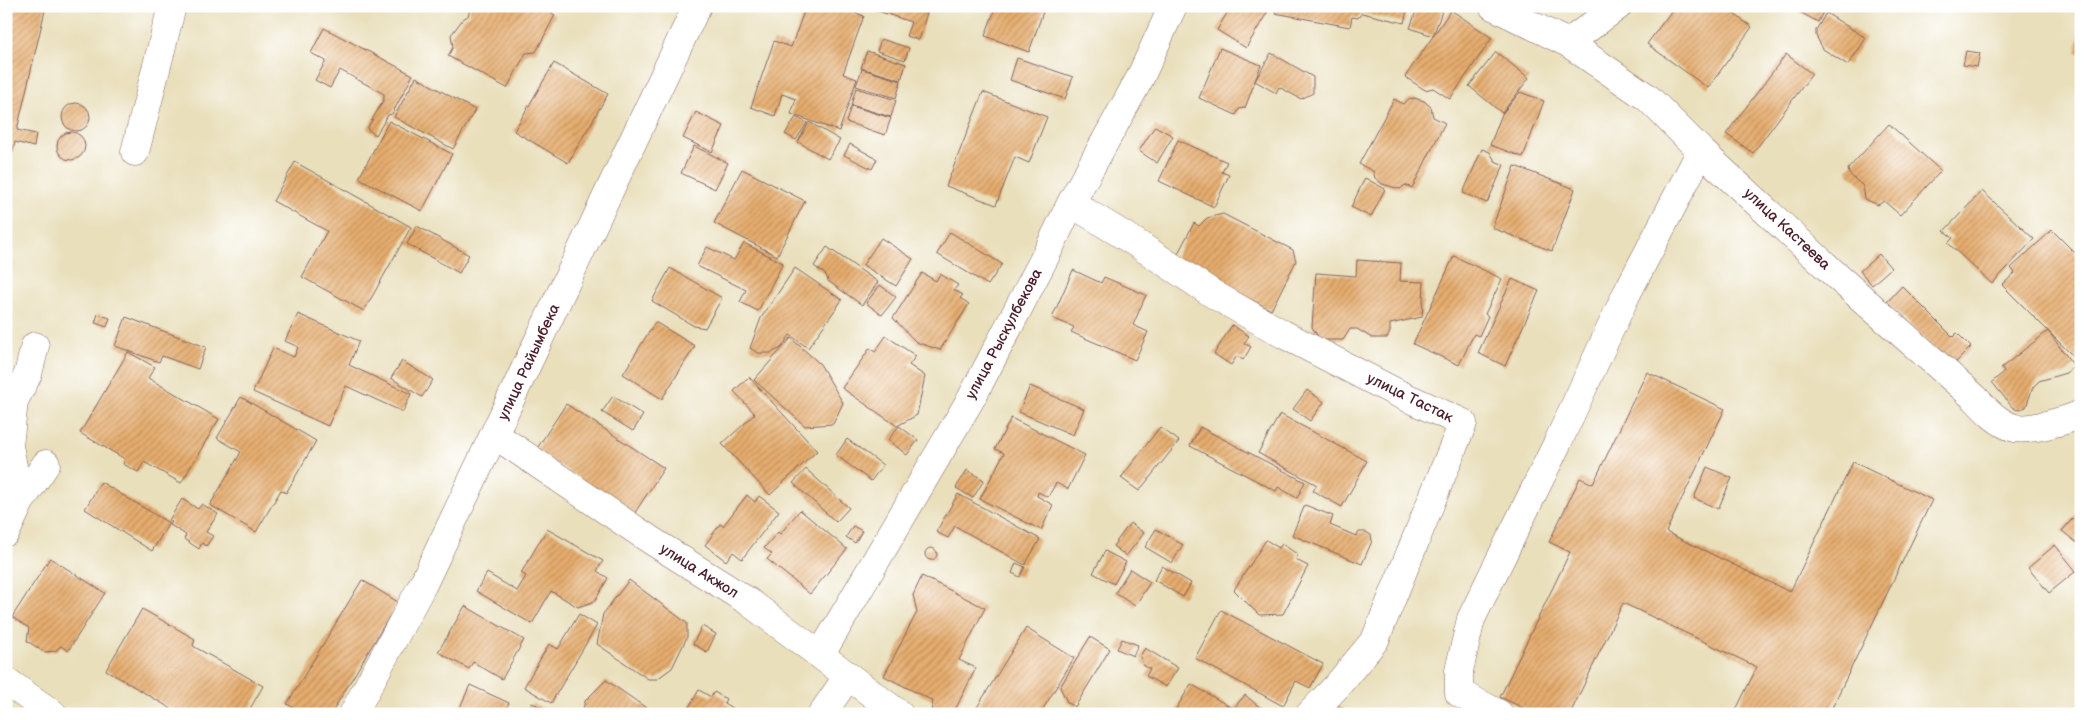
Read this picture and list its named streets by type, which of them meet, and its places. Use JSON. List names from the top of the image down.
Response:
{
  "streets": {
    "street": [
      "улица Кастеева",
      "улица Рыскулбекова",
      "улица Райымбека",
      "улица Тастак",
      "улица Акжол"
    ]
  },
  "crossings": [
    ["улица Рыскулбекова", "улица Тастак"],
    ["улица Рыскулбекова", "улица Акжол"],
    ["улица Райымбека", "улица Акжол"]
  ]
}
